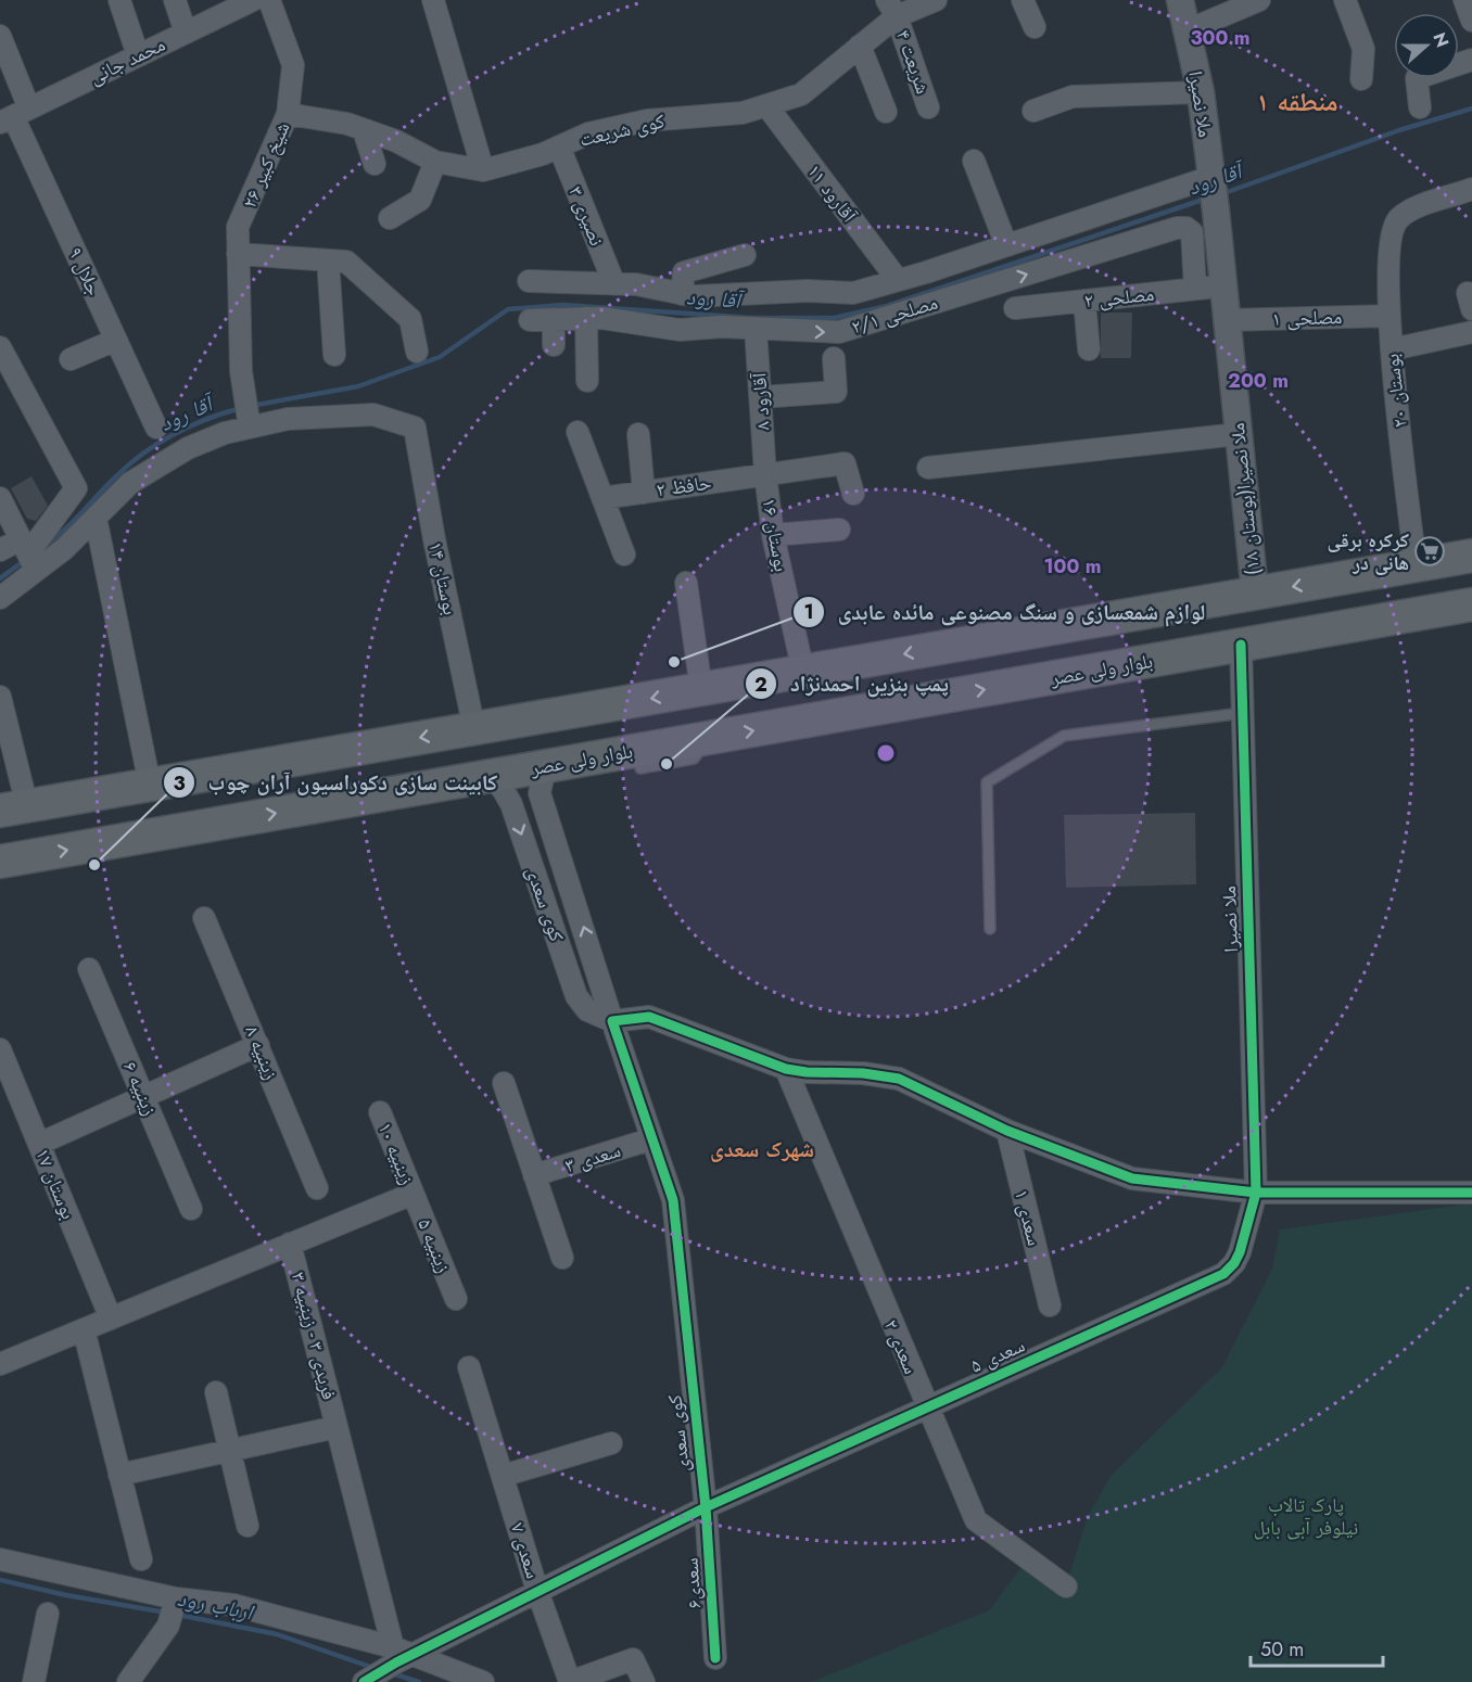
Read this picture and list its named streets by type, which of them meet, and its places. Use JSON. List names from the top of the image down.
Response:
{
  "streets": {
    "main road": ["بلوار ولی عصر"],
    "street": [
      "محمد جانی",
      "شریعت ۴",
      "ملا نصیرا",
      "کوی شریعت",
      "شیخ کبیر ۲۶",
      "آقارود ۱۱",
      "نصیری ۳",
      "جلال ۹",
      "مصلحی ۲",
      "مصلحی ۲/۱",
      "مصلحی ۱",
      "بوستان ۲۰",
      "آقارود ۸",
      "حافظ ۲",
      "ملا نصیرا(بوستان ۱۸)",
      "بوستان ۱۶",
      "بوستان ۱۴",
      "کوی سعدی",
      "زینبیه ۸",
      "زینبیه ۶",
      "زینبیه ۱۰",
      "سعدی ۳",
      "بوستان ۱۷",
      "سعدی ۱",
      "زینبیه ۵",
      "فریدی ۳ - زینبیه ۳",
      "سعدی ۲",
      "سعدی ۵",
      "سعدی ۷",
      "سعدی۶"
    ]
  },
  "crossings": [
    ["محمد جانی", "جلال ۹"],
    ["شریعت ۴", "کوی شریعت"],
    ["ملا نصیرا", "ملا نصیرا(بوستان ۱۸)"],
    ["ملا نصیرا", "بلوار ولی عصر"],
    ["ملا نصیرا", "سعدی ۵"],
    ["کوی شریعت", "شیخ کبیر ۲۶"],
    ["کوی شریعت", "آقارود ۱۱"],
    ["کوی شریعت", "نصیری ۳"],
    ["شیخ کبیر ۲۶", "بوستان ۱۴"],
    ["مصلحی ۲", "مصلحی ۲/۱"],
    ["مصلحی ۲", "ملا نصیرا(بوستان ۱۸)"],
    ["مصلحی ۲/۱", "آقارود ۸"],
    ["مصلحی ۱", "بوستان ۲۰"],
    ["مصلحی ۱", "ملا نصیرا(بوستان ۱۸)"],
    ["آقارود ۸", "حافظ ۲"],
    ["آقارود ۸", "بوستان ۱۶"],
    ["حافظ ۲", "بوستان ۱۶"],
    ["بلوار ولی عصر", "کوی سعدی"],
    ["کوی سعدی", "سعدی ۳"],
    ["کوی سعدی", "سعدی ۵"],
    ["کوی سعدی", "سعدی۶"],
    ["زینبیه ۱۰", "زینبیه ۵"],
    ["سعدی ۲", "سعدی ۵"],
    ["سعدی ۵", "سعدی۶"]
  ],
  "districts": ["منطقه ۱", "شهرک سعدی"],
  "water": ["آقا رود", "ارباب رود"],
  "parks": ["پارک تالاب نیلوفر آبی بابل"],
  "places": {
    "supermarket": ["کرکره برقی هانی در"],
    "other": ["لوازم شمعسازی و سنگ مصنوعی مائده عابدی", "پمپ بنزین احمدنژاد", "کابینت سازی دکوراسیون آران چوب"]
  },
  "scale_bar": "50 m",
  "north": "right",
  "rings": ["300 m", "200 m", "100 m"]
}
